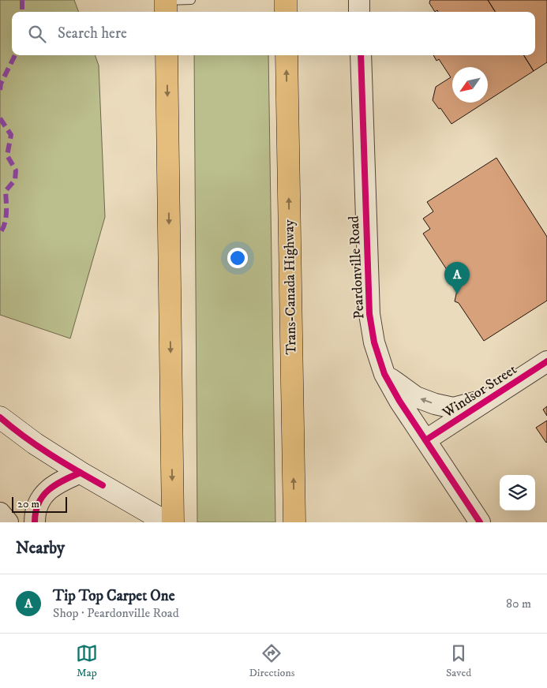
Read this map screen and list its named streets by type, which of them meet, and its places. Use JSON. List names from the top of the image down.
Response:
{
  "streets": {
    "highway": ["Trans-Canada Highway"],
    "street": ["Peardonville Road", "Windsor Street"]
  },
  "crossings": [
    ["Peardonville Road", "Windsor Street"]
  ],
  "scale_bar": "20 m",
  "north": "bottom left",
  "page": {
    "search": "Search here",
    "pins": "A",
    "scale": "20 m",
    "heading": "Nearby",
    "list": [
      {
        "mark": "A",
        "name": "Tip Top Carpet One",
        "note": "Shop · Peardonville Road",
        "value": "80 m"
      }
    ],
    "nav": ["Map", "Directions", "Saved"]
  }
}
